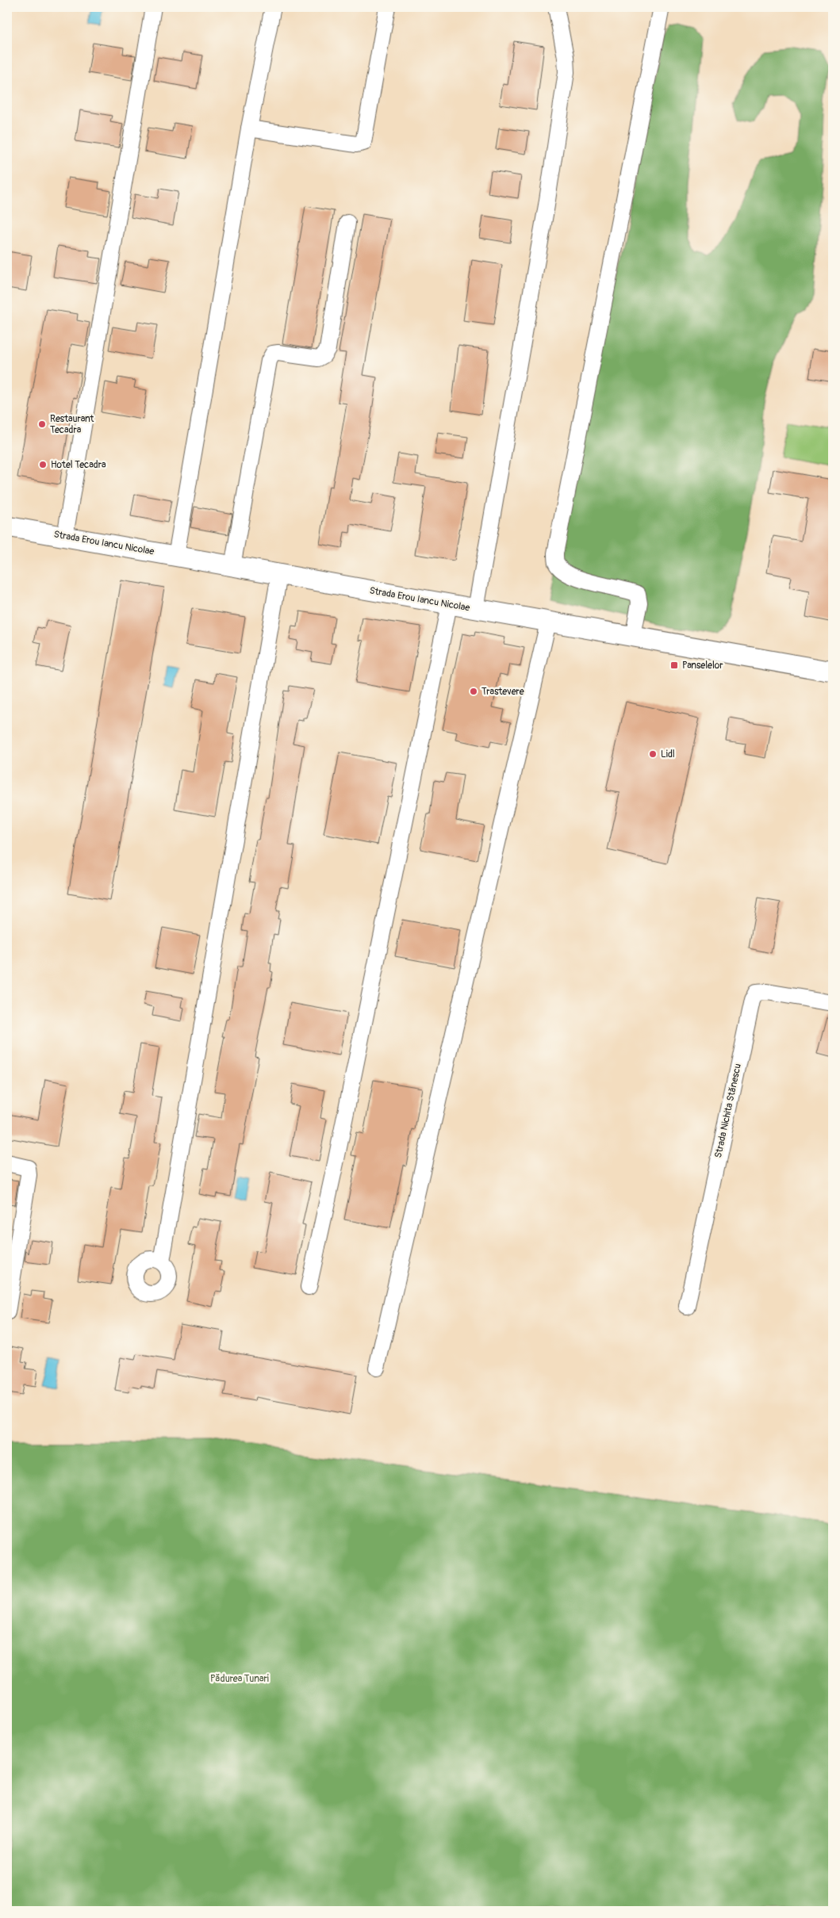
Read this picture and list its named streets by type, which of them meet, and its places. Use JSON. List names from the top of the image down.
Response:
{
  "streets": {
    "street": ["Strada Erou Iancu Nicolae", "Strada Nichita Stănescu"]
  },
  "parks": ["Pădurea Tunari"],
  "places": {
    "other": [
      "Restaurant Tecadra",
      "Hotel Tecadra",
      "Trastevere",
      "Lidl"
    ],
    "transit": ["Panselelor"]
  }
}
